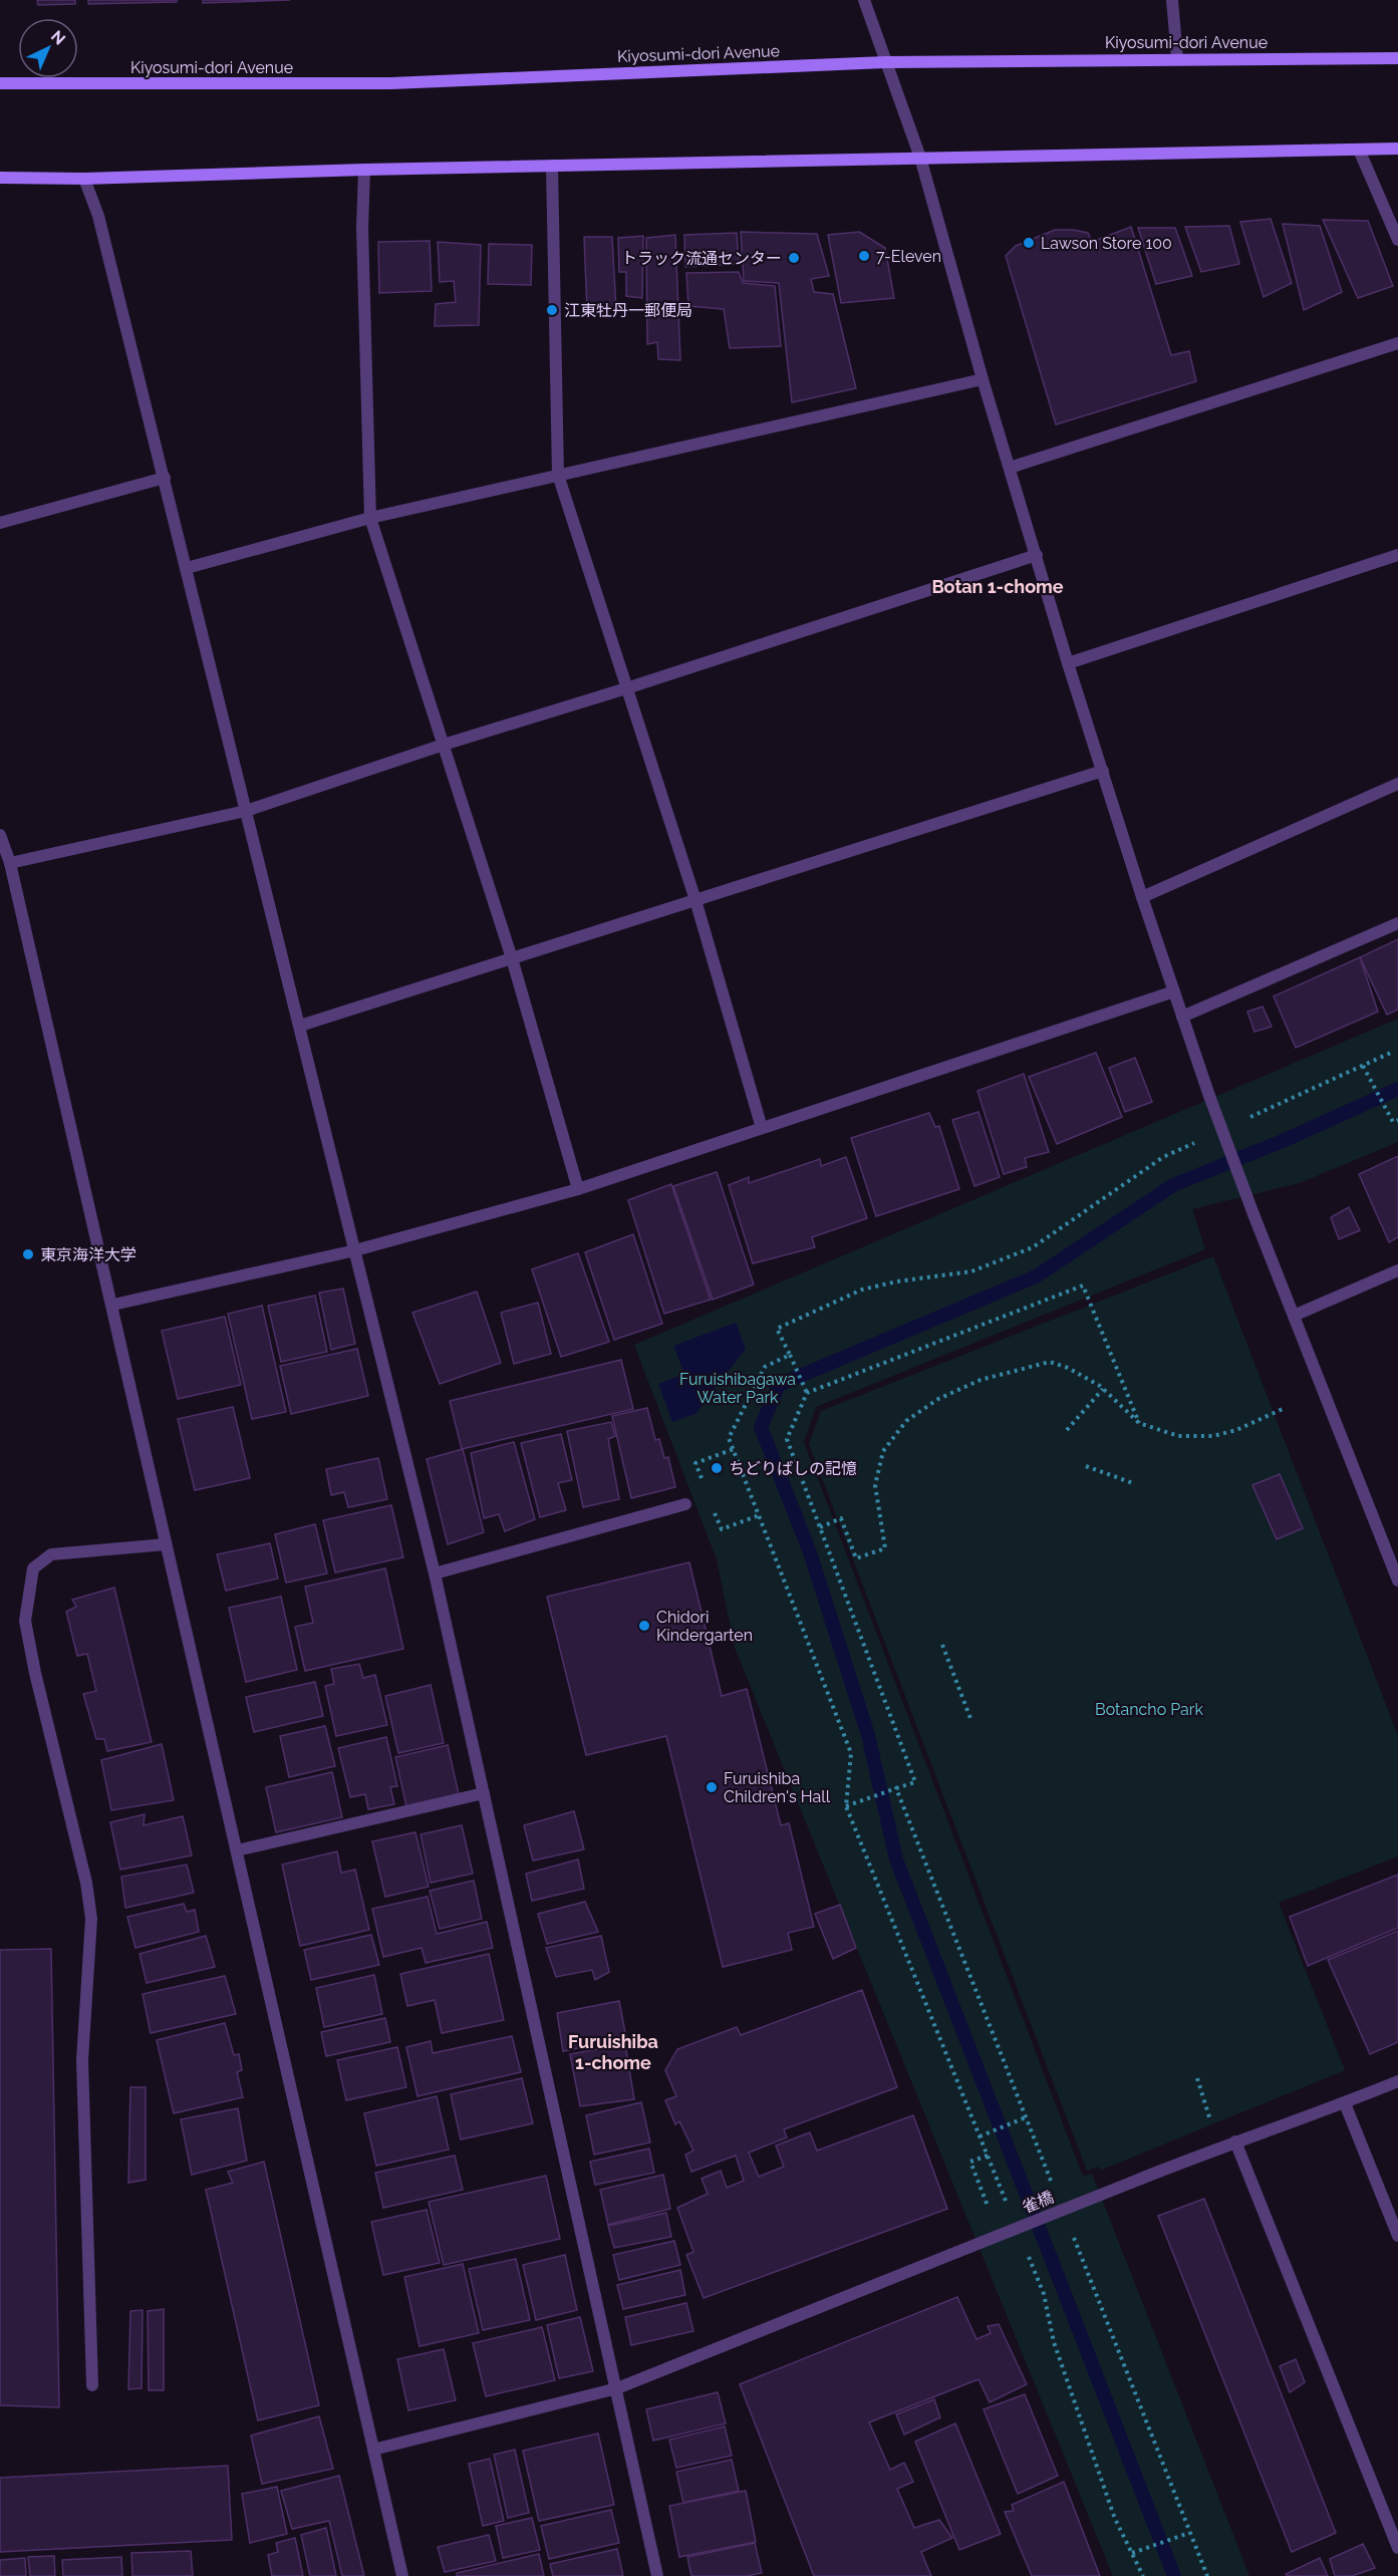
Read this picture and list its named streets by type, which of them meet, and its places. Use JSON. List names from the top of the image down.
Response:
{
  "streets": {
    "main road": ["Kiyosumi-dori Avenue"],
    "street": ["雀橋"]
  },
  "districts": ["Botan 1-chome", "Furuishiba 1-chome"],
  "parks": ["Furuishibagawa Water Park", "Botancho Park"],
  "places": [
    "Lawson Store 100",
    "7-Eleven",
    "トラック流通センター",
    "江東牡丹一郵便局",
    "東京海洋大学",
    "ちどりばしの記憶",
    "Chidori Kindergarten",
    "Furuishiba Children's Hall"
  ],
  "north": "top right"
}
